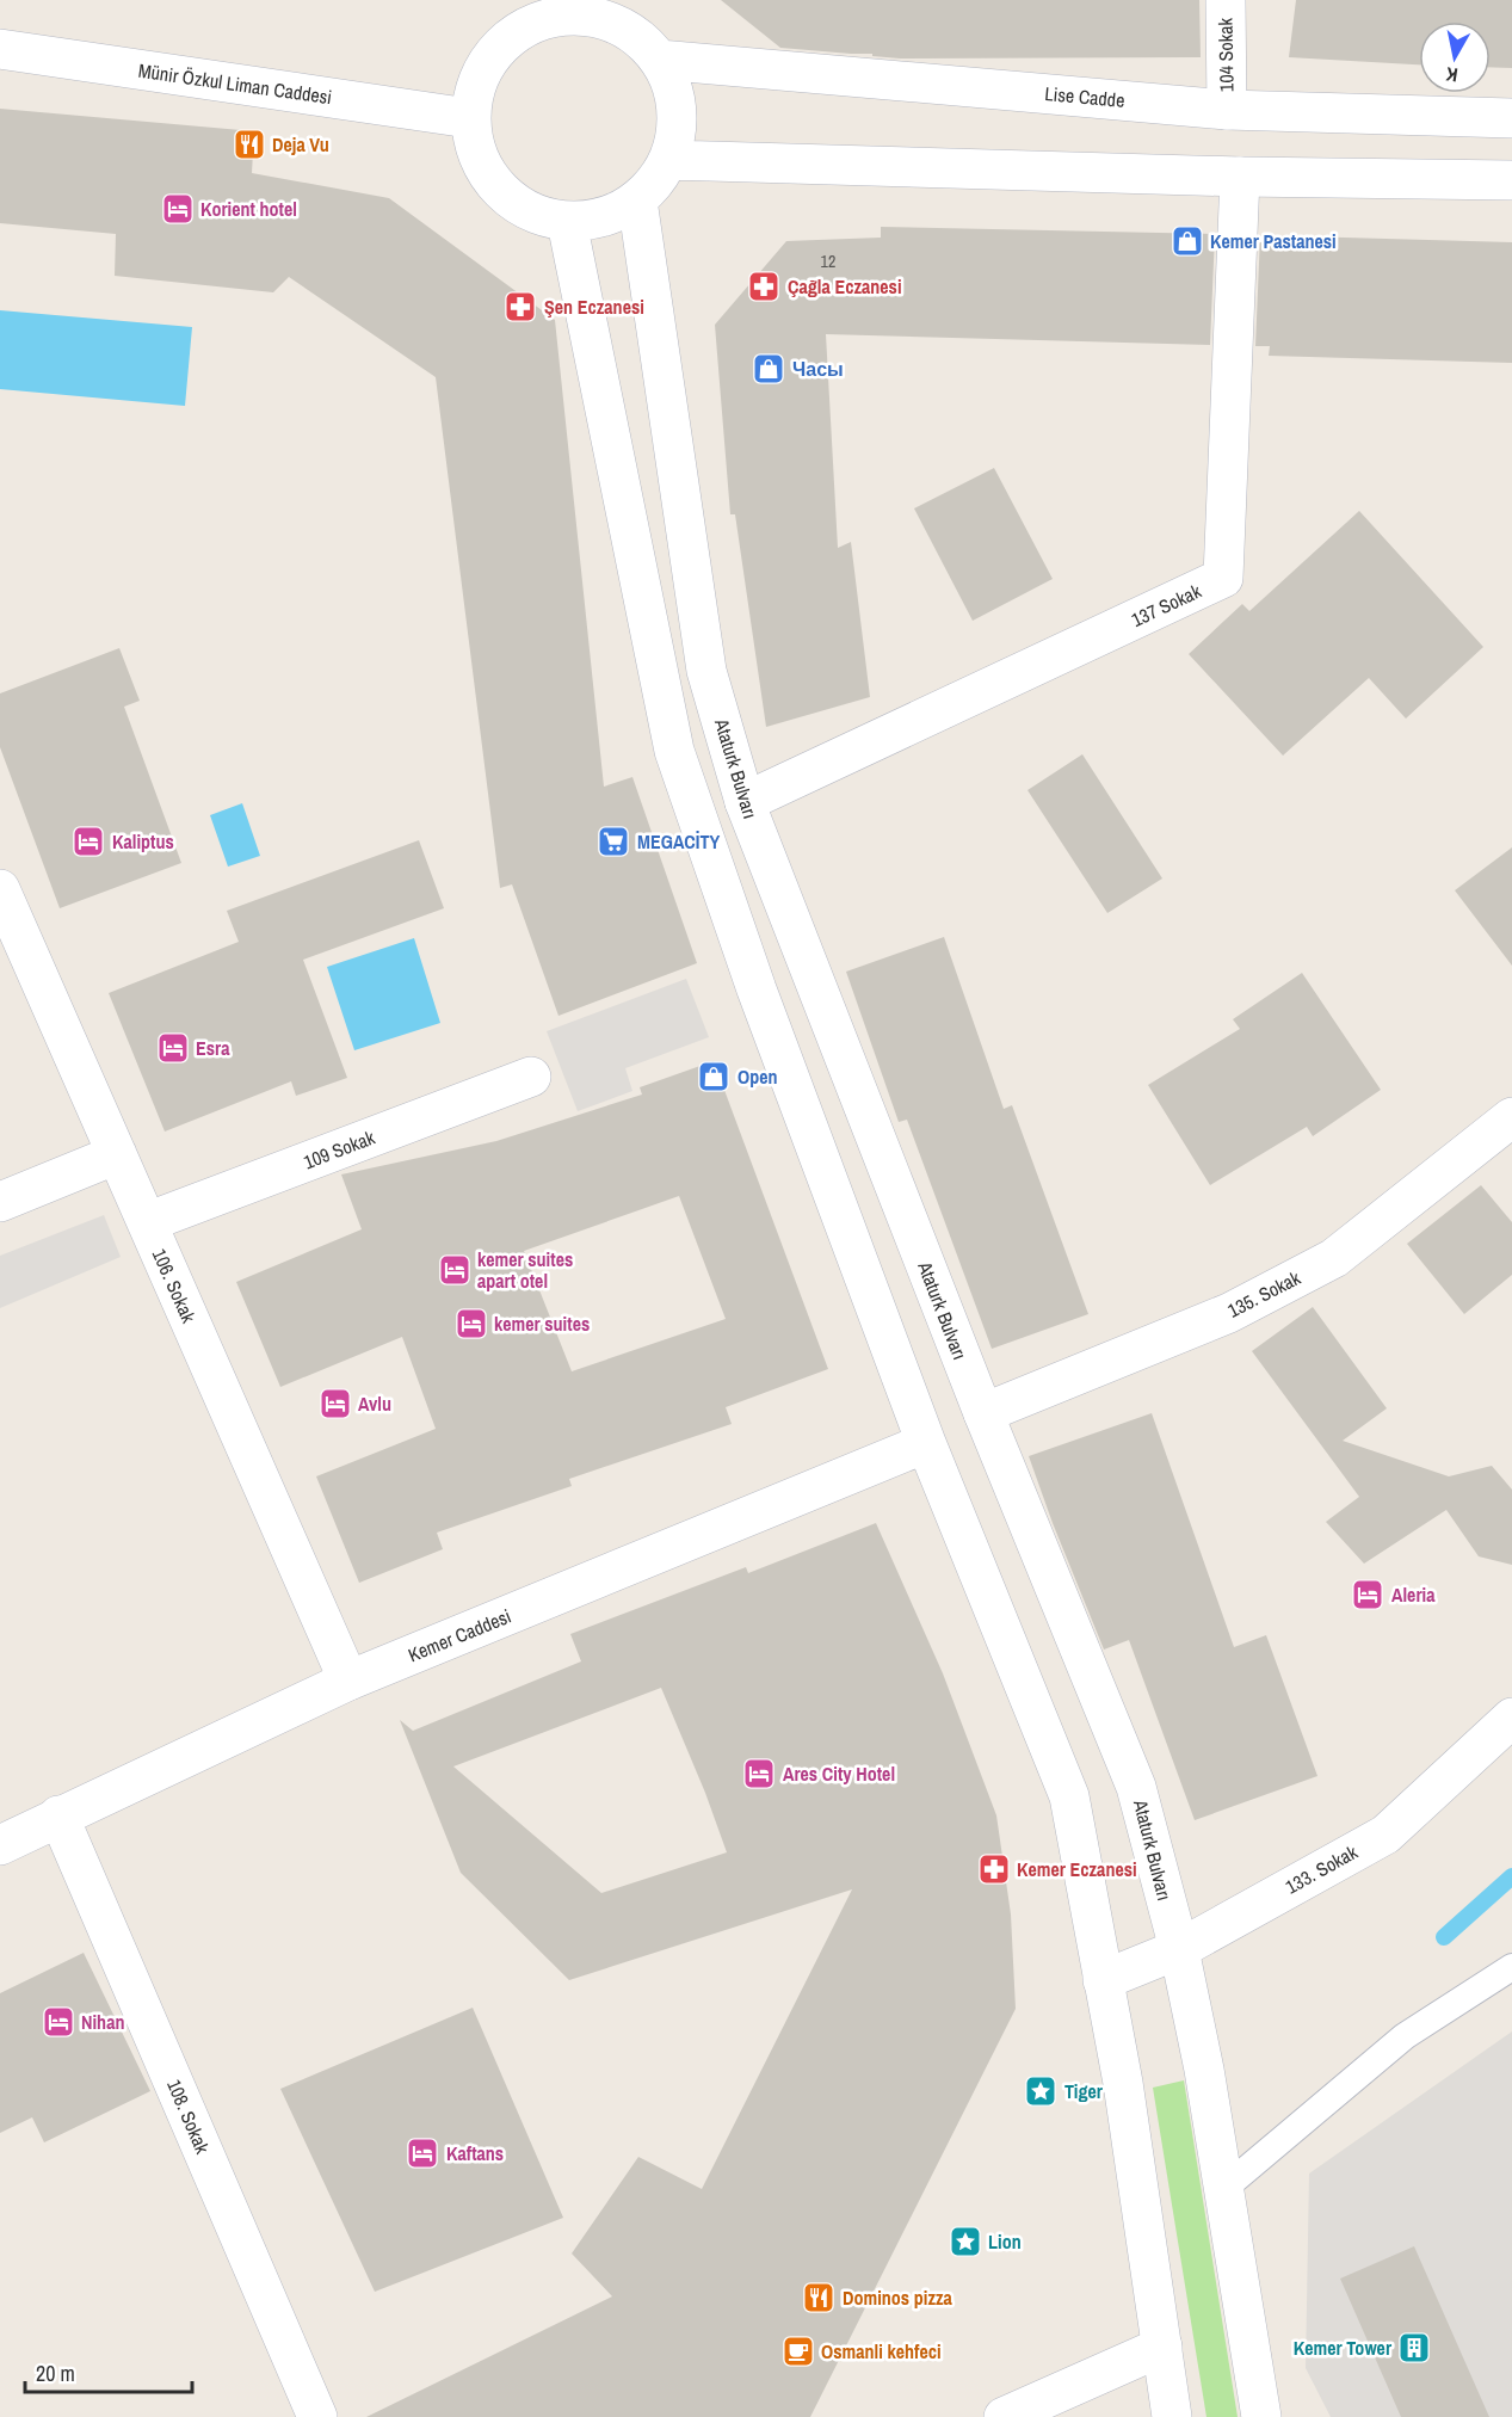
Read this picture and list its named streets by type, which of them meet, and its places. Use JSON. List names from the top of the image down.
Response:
{
  "streets": {
    "main road": [
      "104 Sokak",
      "Münir Özkul Liman Caddesi",
      "Lise Cadde",
      "137 Sokak",
      "Ataturk Bulvarı",
      "109 Sokak",
      "106. Sokak",
      "135. Sokak",
      "Kemer Caddesi",
      "133. Sokak",
      "108. Sokak"
    ]
  },
  "crossings": [
    ["104 Sokak", "Lise Cadde"],
    ["Münir Özkul Liman Caddesi", "Lise Cadde"],
    ["Münir Özkul Liman Caddesi", "Ataturk Bulvarı"],
    ["Lise Cadde", "Ataturk Bulvarı"],
    ["137 Sokak", "Ataturk Bulvarı"],
    ["Ataturk Bulvarı", "135. Sokak"],
    ["Ataturk Bulvarı", "133. Sokak"],
    ["109 Sokak", "106. Sokak"],
    ["106. Sokak", "Kemer Caddesi"],
    ["Kemer Caddesi", "108. Sokak"]
  ],
  "places": {
    "restaurant": ["Deja Vu", "Dominos pizza"],
    "hotel": [
      "Korient hotel",
      "Kaliptus",
      "Esra",
      "kemer suites apart otel",
      "kemer suites",
      "Avlu",
      "Aleria",
      "Ares City Hotel",
      "Nihan",
      "Kaftans"
    ],
    "shop": ["Kemer Pastanesi", "Часы", "Open"],
    "pharmacy": ["Çağla Eczanesi", "Şen Eczanesi", "Kemer Eczanesi"],
    "supermarket": ["MEGACİTY"],
    "place": ["Tiger", "Lion"],
    "building": ["Kemer Tower"],
    "cafe": ["Osmanli kehfeci"]
  },
  "house_numbers": ["12"],
  "scale_bar": "20 m",
  "north": "bottom"
}
